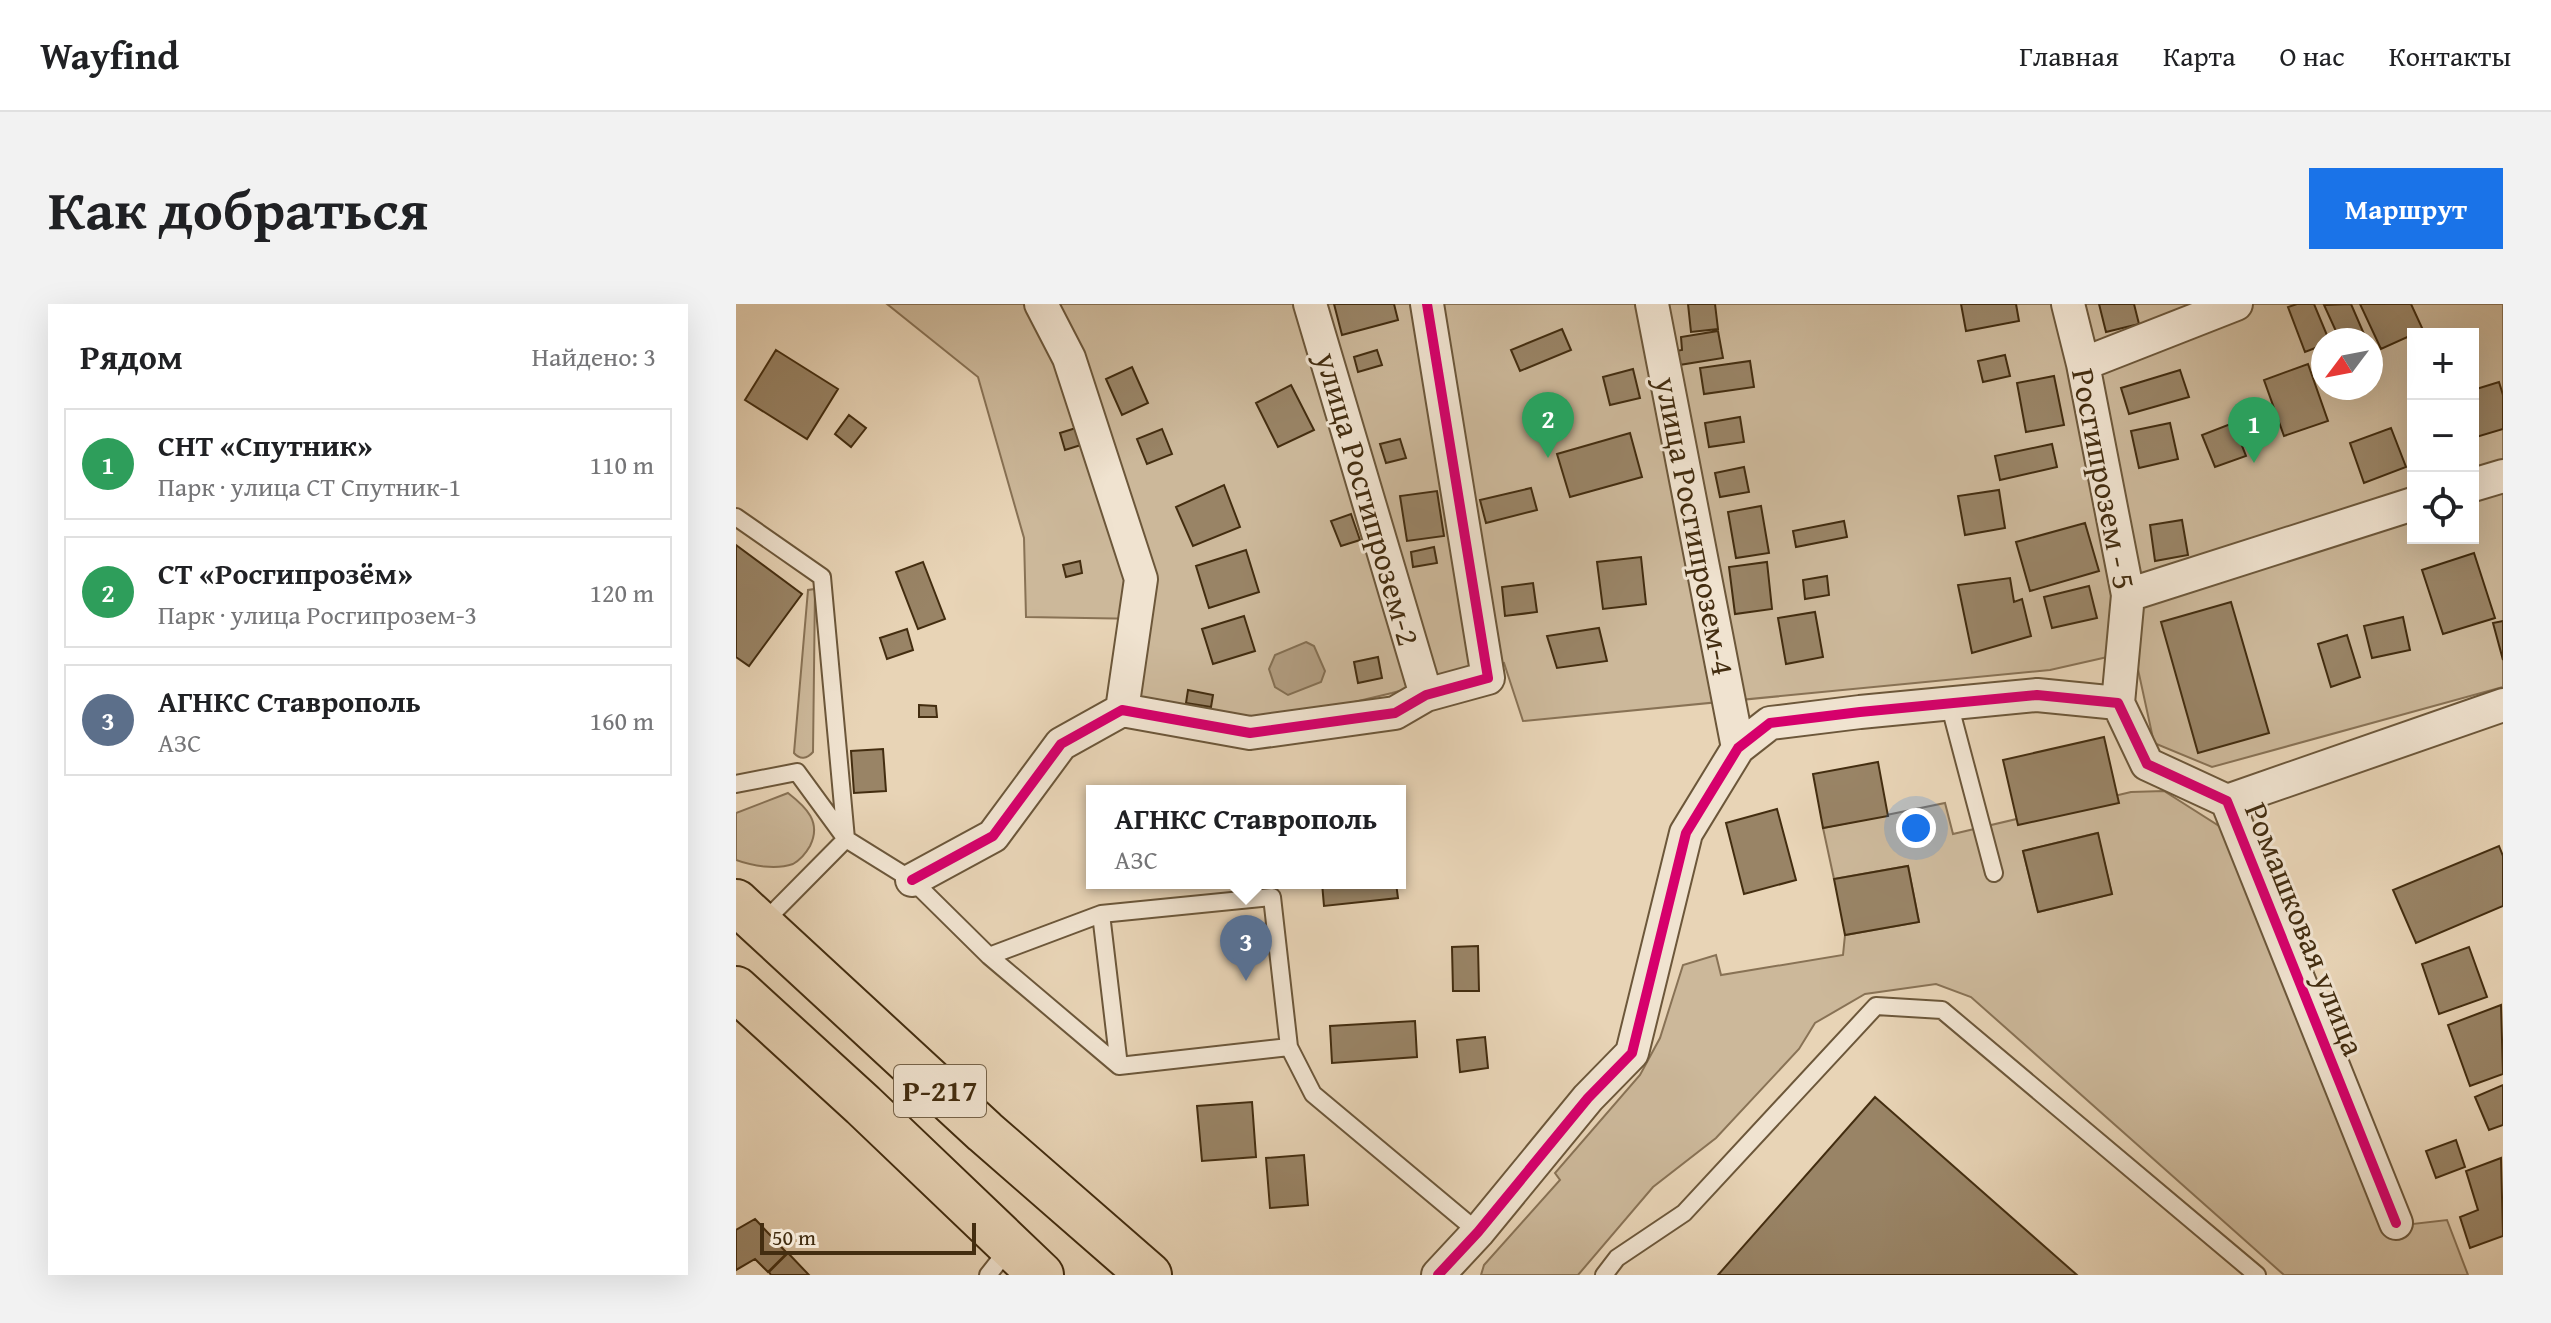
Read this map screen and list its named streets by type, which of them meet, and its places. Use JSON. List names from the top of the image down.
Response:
{
  "streets": {
    "main road": ["Р-217"],
    "street": [
      "Росгипрозем - 5",
      "улица Росгипрозем-2",
      "улица Росгипрозем-4",
      "Ромашковая улица"
    ]
  },
  "crossings": [
    ["Росгипрозем - 5", "Ромашковая улица"]
  ],
  "scale_bar": "50 m",
  "north": "bottom left",
  "page": {
    "header": "Wayfind",
    "nav": [
      "Главная",
      "Карта",
      "О нас",
      "Контакты"
    ],
    "title": "Как добраться",
    "buttons": "Маршрут",
    "heading": ["Рядом", "Найдено: 3"],
    "map_buttons": ["+", "−"],
    "pins": ["2", "1", "3"],
    "list": [
      {
        "mark": "1",
        "name": "СНТ «Спутник»",
        "note": "Парк · улица СТ Спутник-1",
        "value": "110 m"
      },
      {
        "mark": "2",
        "name": "СТ «Росгипрозём»",
        "note": "Парк · улица Росгипрозем-3",
        "value": "120 m"
      },
      {
        "mark": "3",
        "name": "АГНКС Ставрополь",
        "note": "АЗС",
        "value": "160 m"
      }
    ],
    "popup": ["АГНКС Ставрополь", "АЗС"],
    "scale": "50 m"
  }
}
